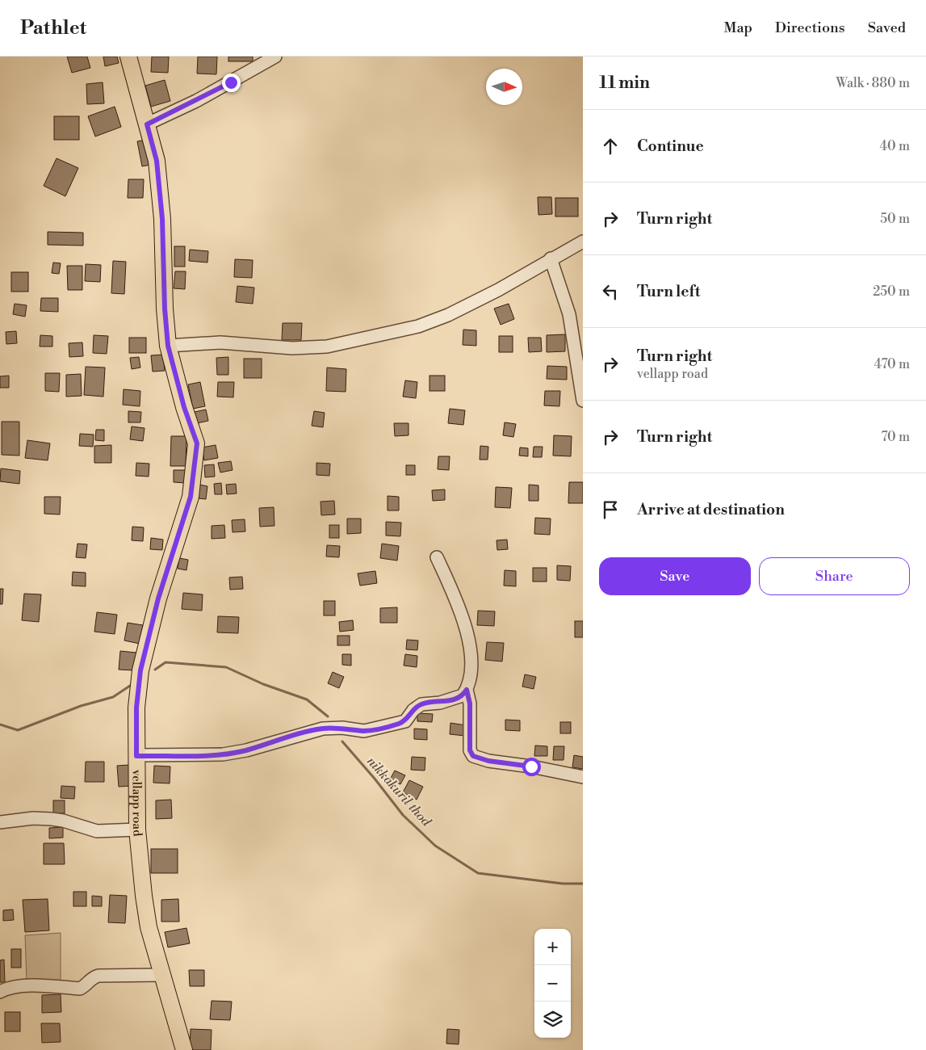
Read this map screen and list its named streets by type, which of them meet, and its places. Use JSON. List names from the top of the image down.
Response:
{
  "streets": {
    "main road": ["vellapp road"]
  },
  "water": ["nikkakuril thod"],
  "north": "right",
  "page": {
    "header": "Pathlet",
    "nav": ["Map", "Directions", "Saved"],
    "heading": ["11 min", "Walk · 880 m"],
    "list": [
      ["Continue", "40 m"],
      ["Turn right", "50 m"],
      ["Turn left", "250 m"],
      ["Turn right", "vellapp road", "470 m"],
      ["Turn right", "70 m"],
      "Arrive at destination"
    ],
    "buttons": ["Save", "Share"],
    "map_buttons": ["+", "−"]
  }
}
